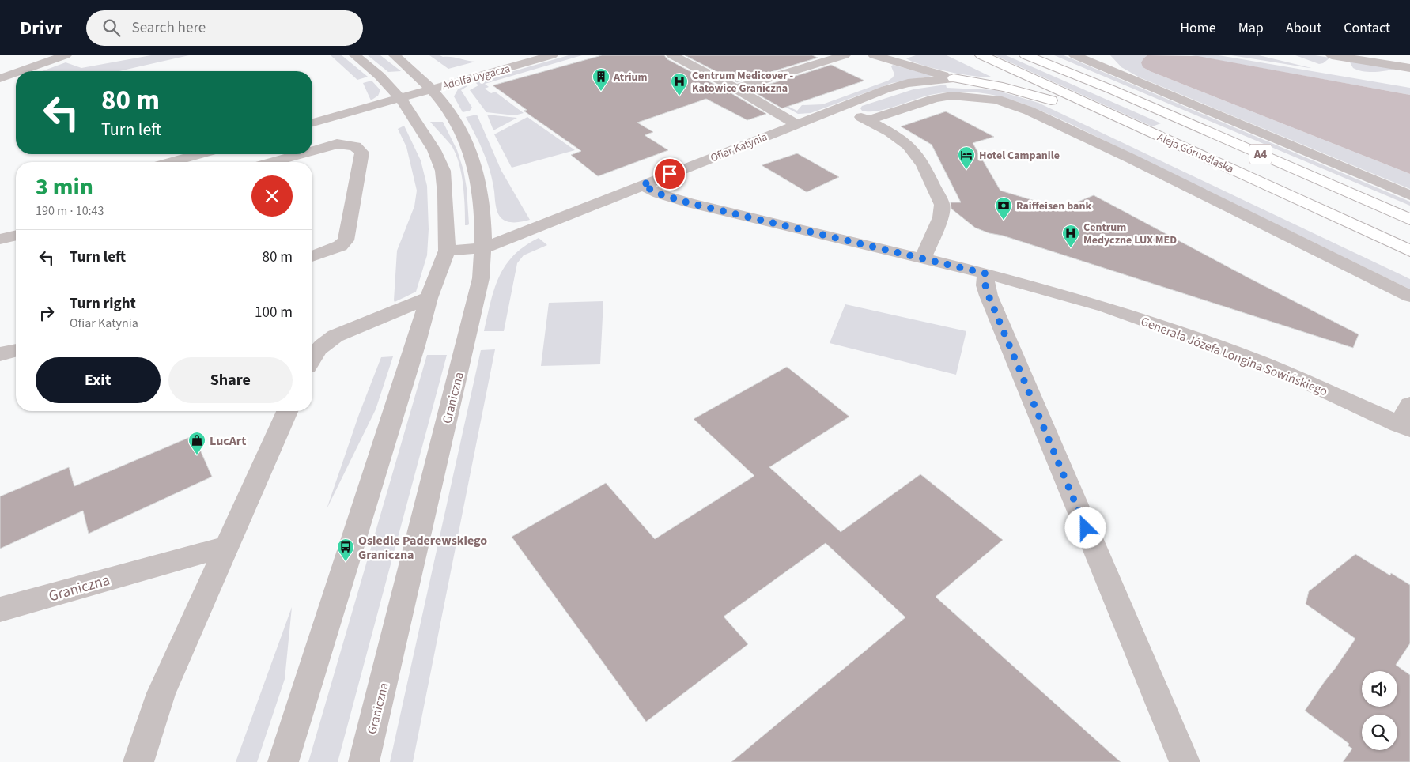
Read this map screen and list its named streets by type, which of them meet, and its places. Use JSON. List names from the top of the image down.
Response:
{
  "streets": {
    "highway": ["Aleja Górnośląska", "A4"],
    "street": [
      "Adolfa Dygacza",
      "Ofiar Katynia",
      "Generała Józefa Longina Sowińskiego",
      "Graniczna"
    ]
  },
  "crossings": [
    ["Adolfa Dygacza", "Graniczna"],
    ["Ofiar Katynia", "Generała Józefa Longina Sowińskiego"],
    ["Ofiar Katynia", "Graniczna"]
  ],
  "places": {
    "building": ["Atrium"],
    "hospital": ["Centrum Medicover - Katowice Graniczna", "Centrum Medyczne LUX MED"],
    "hotel": ["Hotel Campanile"],
    "bank": ["Raiffeisen bank"],
    "shop": ["LucArt"],
    "bus stop": ["Osiedle Paderewskiego Graniczna"]
  },
  "page": {
    "header": "Drivr",
    "search": "Search here",
    "nav": [
      "Home",
      "Map",
      "About",
      "Contact"
    ],
    "turn": ["80 m", "Turn left"],
    "heading": ["3 min", "190 m · 10:43"],
    "list": [
      {
        "name": "Turn left",
        "value": "80 m"
      },
      {
        "name": "Turn right",
        "note": "Ofiar Katynia",
        "value": "100 m"
      }
    ],
    "buttons": ["Exit", "Share"]
  }
}
